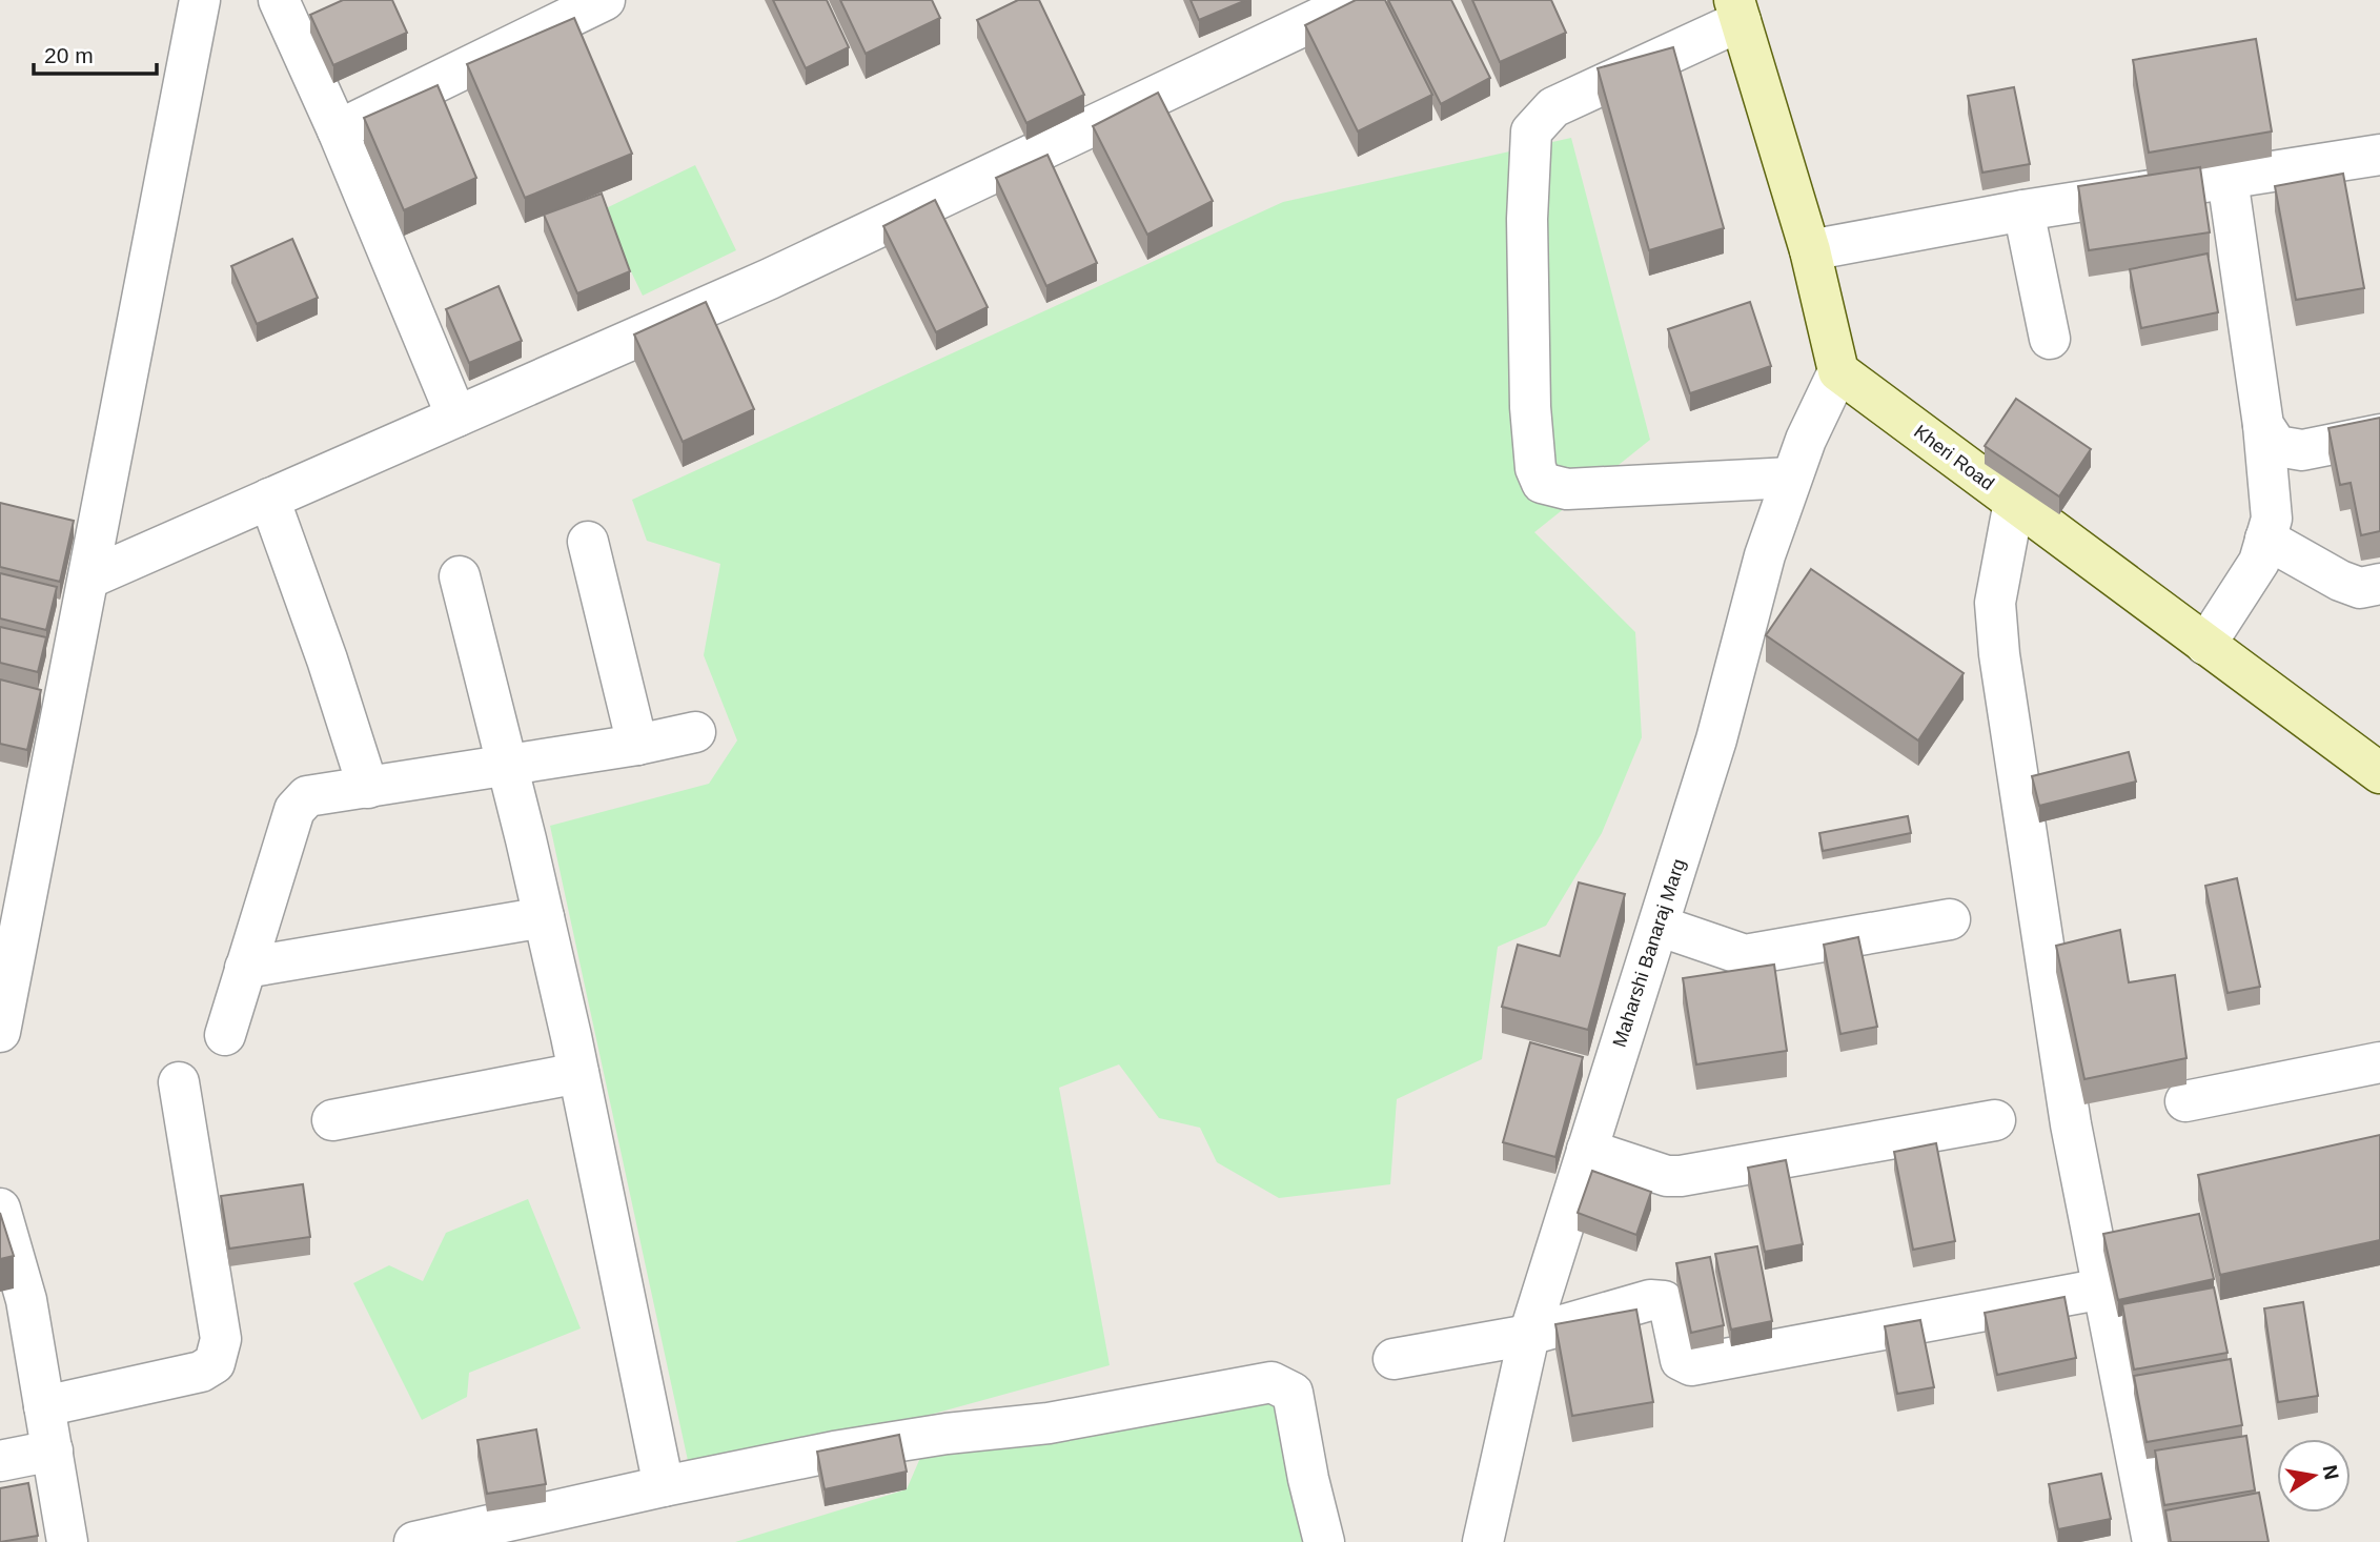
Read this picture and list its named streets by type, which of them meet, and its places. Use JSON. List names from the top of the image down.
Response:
{
  "streets": {
    "street": ["Kheri Road", "Maharshi Banaraj Marg"]
  },
  "crossings": [
    ["Kheri Road", "Maharshi Banaraj Marg"]
  ],
  "scale_bar": "20 m",
  "north": "right"
}
